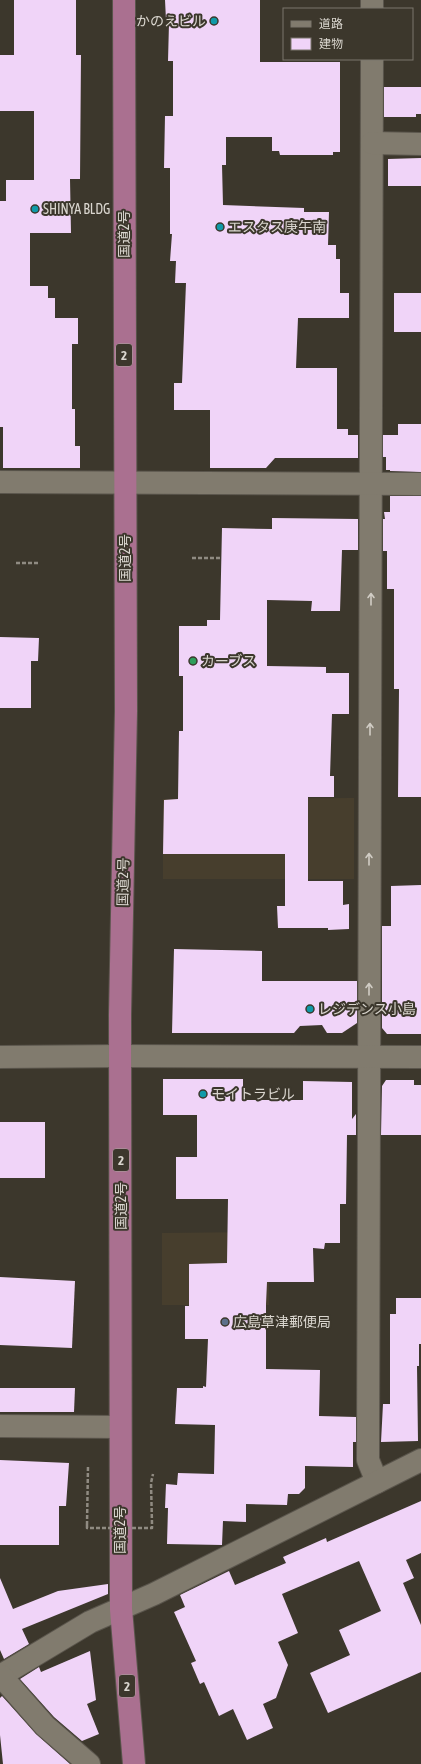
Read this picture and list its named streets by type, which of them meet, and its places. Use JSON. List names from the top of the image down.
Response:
{
  "streets": {
    "highway": ["国道2号", "2"]
  },
  "places": [
    "かのえビル",
    "SHINYA BLDG",
    "エスタス庚午南",
    "カーブス",
    "レジデンス小島",
    "モイトラビル",
    "広島草津郵便局"
  ],
  "legend": ["道路", "建物"]
}
